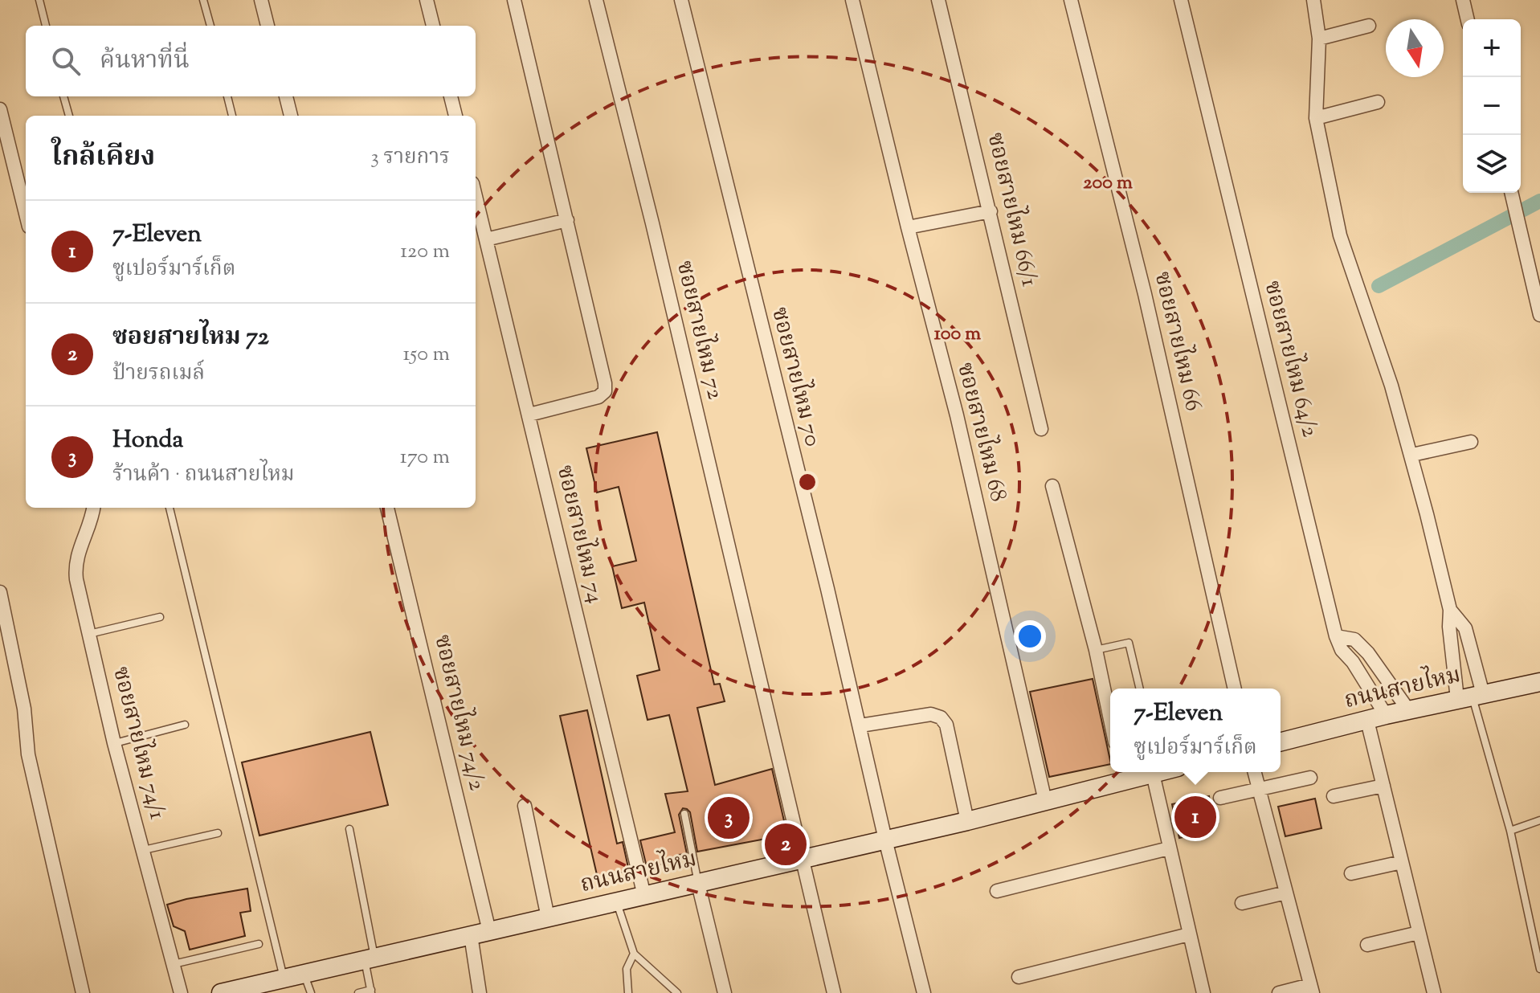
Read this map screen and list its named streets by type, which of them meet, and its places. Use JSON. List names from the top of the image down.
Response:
{
  "streets": {
    "main road": ["ถนนสายไหม"],
    "street": [
      "ซอยสายไหม 66/1",
      "ซอยสายไหม 72",
      "ซอยสายไหม 66",
      "ซอยสายไหม 64/2",
      "ซอยสายไหม 70",
      "ซอยสายไหม 68",
      "ซอยสายไหม 74",
      "ซอยสายไหม 74/2",
      "ซอยสายไหม 74/1"
    ]
  },
  "crossings": [
    ["ซอยสายไหม 72", "ถนนสายไหม"],
    ["ซอยสายไหม 64/2", "ถนนสายไหม"],
    ["ซอยสายไหม 70", "ถนนสายไหม"],
    ["ซอยสายไหม 68", "ถนนสายไหม"],
    ["ซอยสายไหม 74", "ถนนสายไหม"],
    ["ถนนสายไหม", "ซอยสายไหม 74/2"]
  ],
  "north": "bottom",
  "page": {
    "map_buttons": ["+", "−"],
    "search": "ค้นหาที่นี่",
    "heading": ["ใกล้เคียง", "3 รายการ"],
    "list": [
      {
        "mark": "1",
        "name": "7-Eleven",
        "note": "ซูเปอร์มาร์เก็ต",
        "value": "120 m"
      },
      {
        "mark": "2",
        "name": "ซอยสายไหม 72",
        "note": "ป้ายรถเมล์",
        "value": "150 m"
      },
      {
        "mark": "3",
        "name": "Honda",
        "note": "ร้านค้า · ถนนสายไหม",
        "value": "170 m"
      }
    ],
    "popup": ["7-Eleven", "ซูเปอร์มาร์เก็ต"],
    "pins": ["1", "3", "2"]
  },
  "rings": ["200 m", "100 m"]
}
